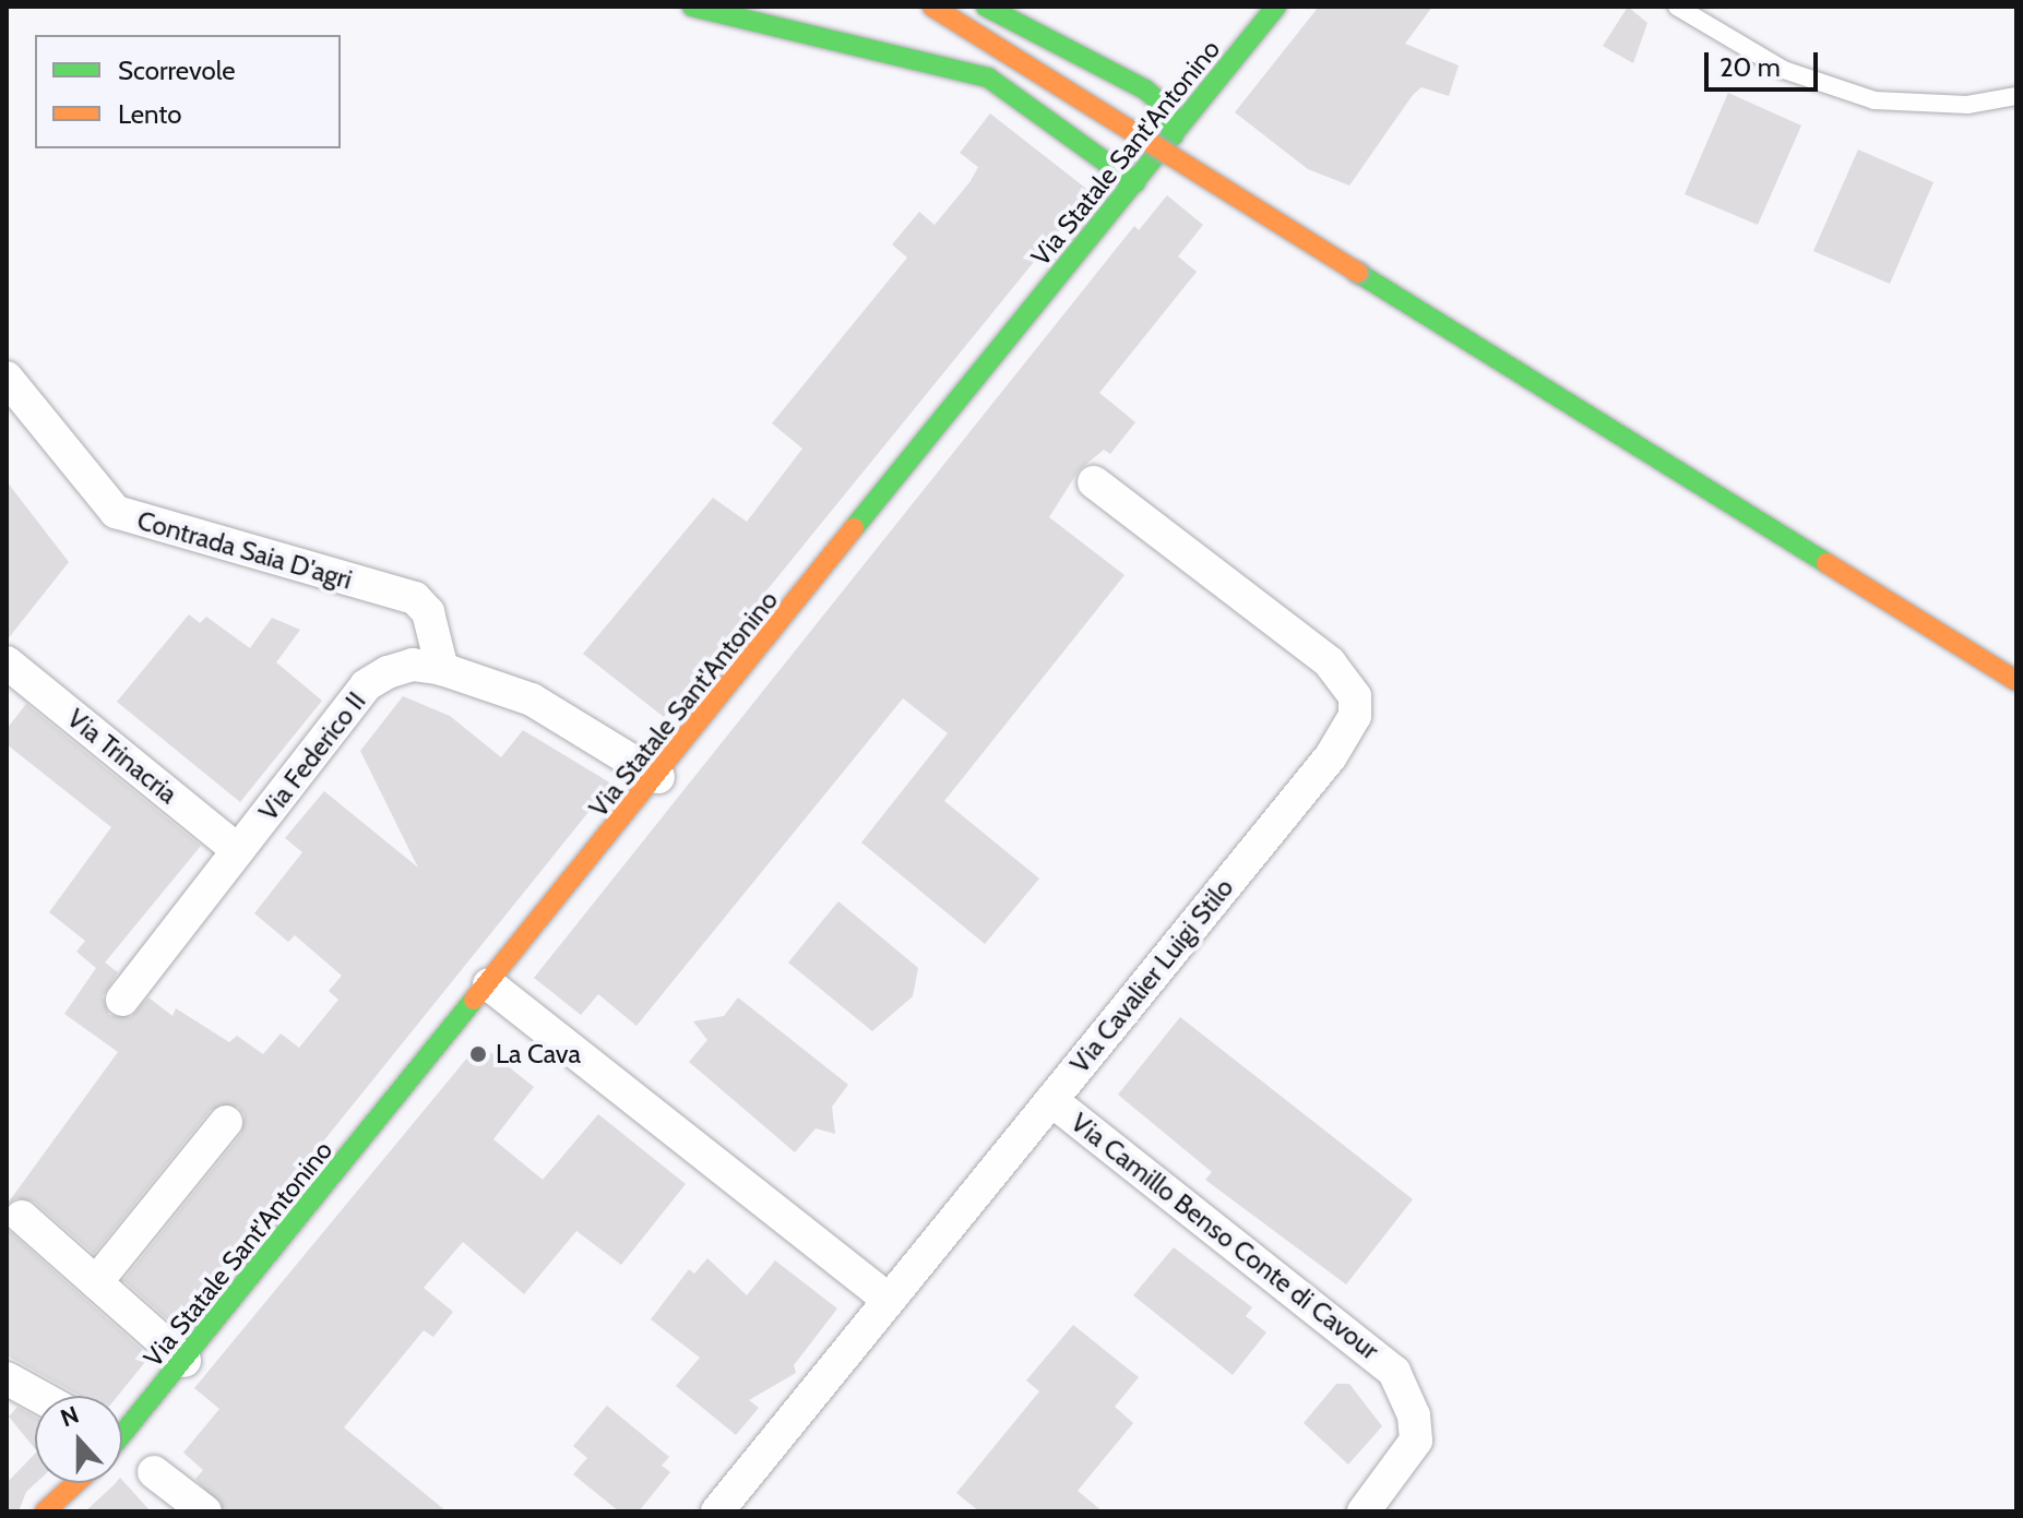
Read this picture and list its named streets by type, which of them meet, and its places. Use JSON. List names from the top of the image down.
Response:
{
  "streets": {
    "main road": ["Via Statale Sant'Antonino"],
    "street": [
      "Contrada Saia D'agri",
      "Via Trinacria",
      "Via Federico II",
      "Via Cavalier Luigi Stilo",
      "Via Camillo Benso Conte di Cavour"
    ]
  },
  "crossings": [
    ["Via Statale Sant'Antonino", "Via Federico II"],
    ["Contrada Saia D'agri", "Via Federico II"],
    ["Via Trinacria", "Via Federico II"],
    ["Via Cavalier Luigi Stilo", "Via Camillo Benso Conte di Cavour"]
  ],
  "places": ["La Cava"],
  "legend": ["Scorrevole", "Lento"],
  "scale_bar": "20 m",
  "north": "top"
}
